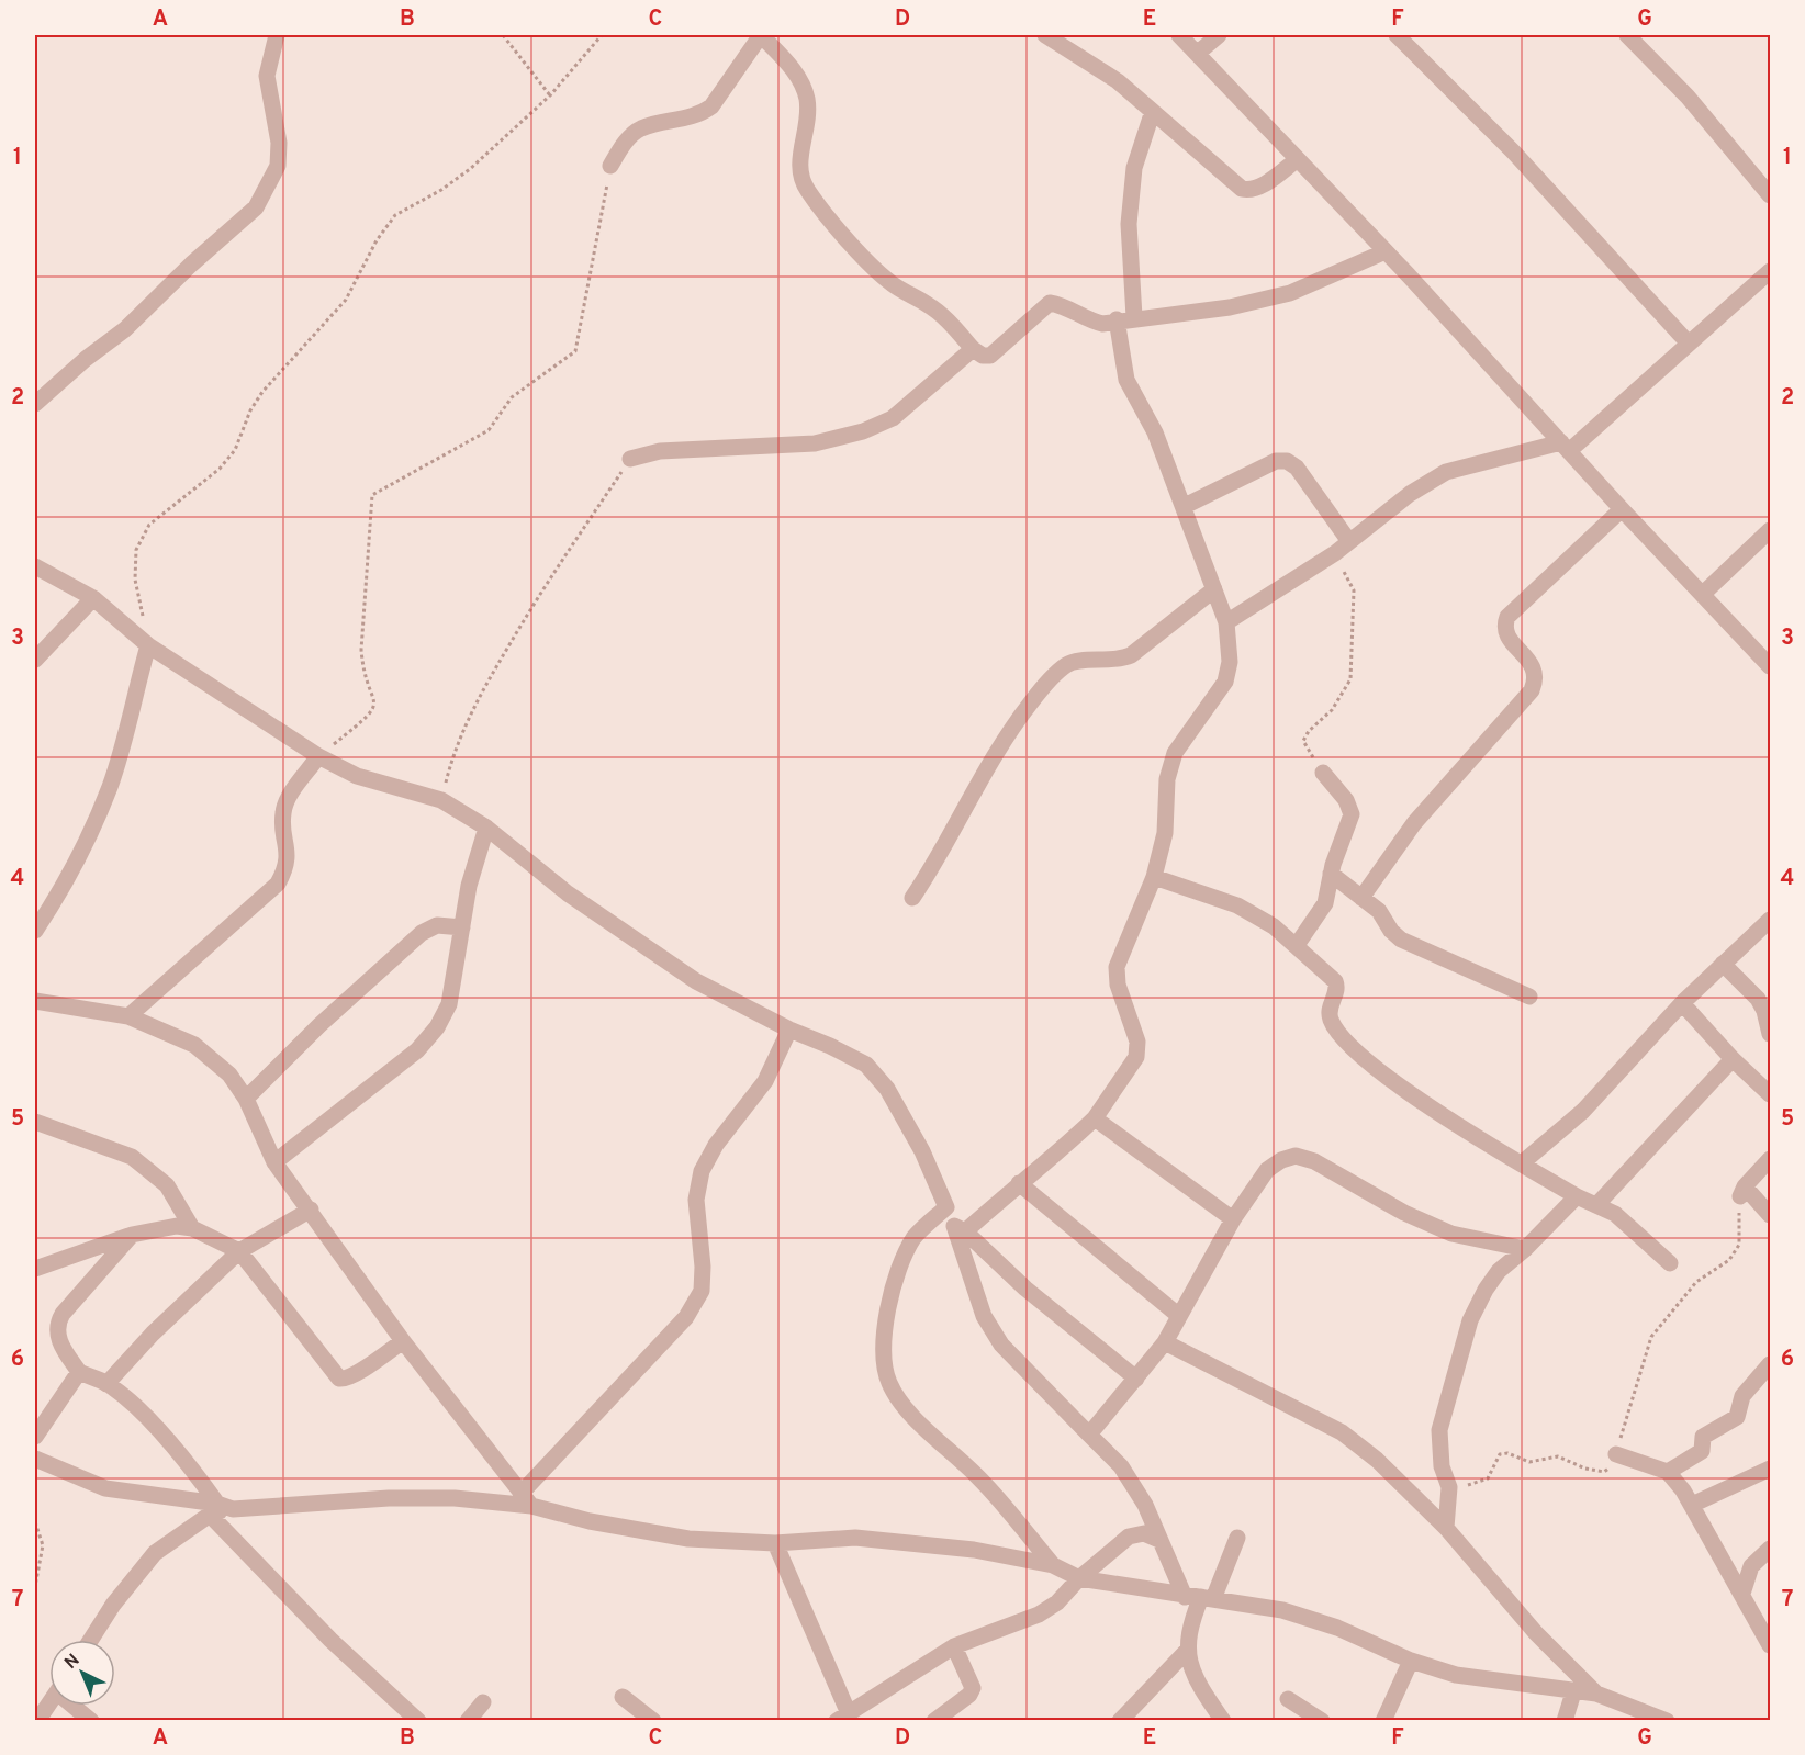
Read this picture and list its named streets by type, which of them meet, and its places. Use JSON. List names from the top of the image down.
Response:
{
  "north": "top left",
  "grid": {
    "columns": [
      "A",
      "B",
      "C",
      "D",
      "E",
      "F",
      "G"
    ],
    "rows": [
      "1",
      "2",
      "3",
      "4",
      "5",
      "6",
      "7"
    ]
  }
}
